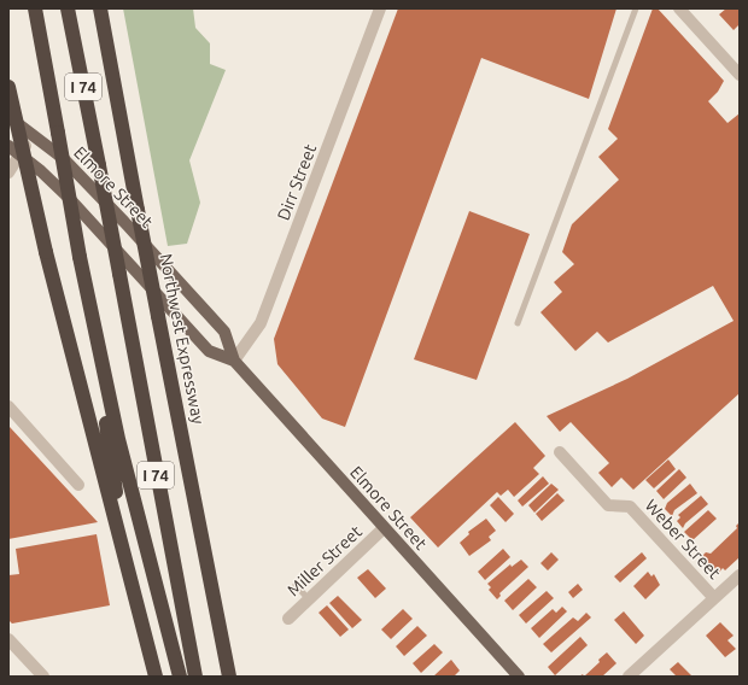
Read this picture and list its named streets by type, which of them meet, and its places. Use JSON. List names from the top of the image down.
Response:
{
  "streets": {
    "highway": ["I 74", "Northwest Expressway"],
    "main road": ["Elmore Street"],
    "street": ["Dirr Street", "Weber Street", "Miller Street"]
  },
  "crossings": [
    ["Dirr Street", "Elmore Street"],
    ["Elmore Street", "Miller Street"]
  ]
}
